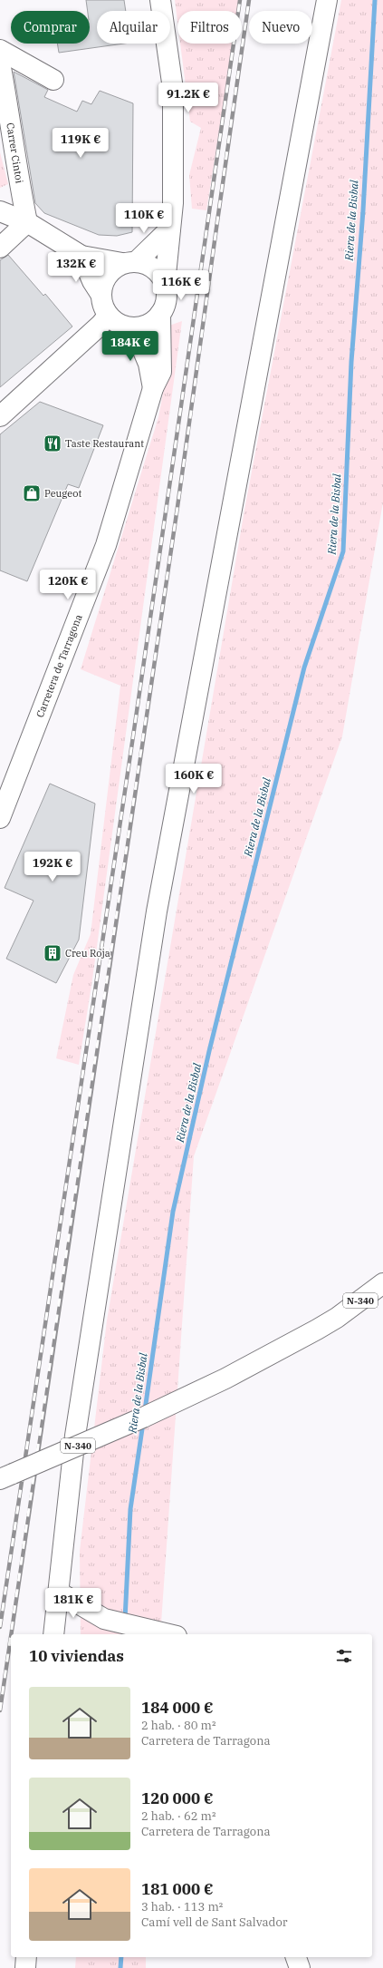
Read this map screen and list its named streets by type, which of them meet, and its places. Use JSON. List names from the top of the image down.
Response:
{
  "streets": {
    "main road": ["Carrer Cintoi", "Carretera de Tarragona", "N-340"]
  },
  "water": ["Riera de la Bisbal"],
  "places": {
    "restaurant": ["Taste Restaurant"],
    "shop": ["Peugeot"],
    "building": ["Creu Roja"]
  },
  "page": {
    "chip": [
      "Comprar",
      "Alquilar",
      "Filtros",
      "Nuevo"
    ],
    "price": [
      "91.2K €",
      "119K €",
      "110K €",
      "132K €",
      "116K €",
      "184K €",
      "120K €",
      "160K €",
      "192K €",
      "181K €"
    ],
    "heading": "10 viviendas",
    "list": [
      {
        "name": "184 000 €",
        "note": "2 hab. · 80 m² · Carretera de Tarragona"
      },
      {
        "name": "120 000 €",
        "note": "2 hab. · 62 m² · Carretera de Tarragona"
      },
      {
        "name": "181 000 €",
        "note": "3 hab. · 113 m² · Camí vell de Sant Salvador"
      }
    ]
  }
}
